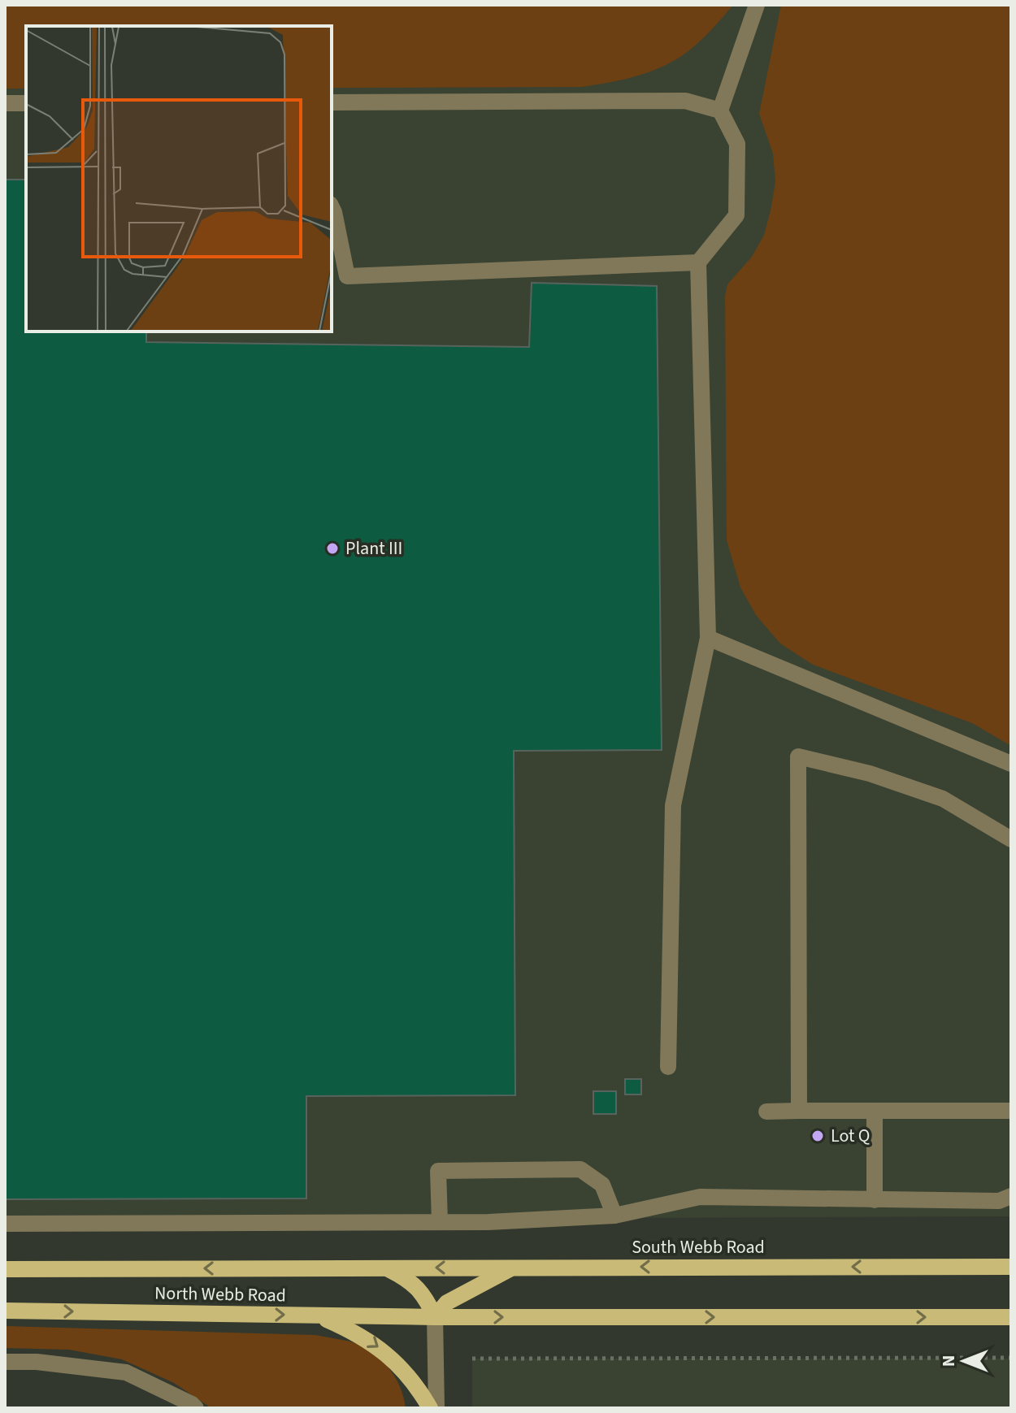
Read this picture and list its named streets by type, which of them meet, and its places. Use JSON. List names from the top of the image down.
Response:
{
  "streets": {
    "main road": ["South Webb Road", "North Webb Road"]
  },
  "crossings": [
    ["South Webb Road", "North Webb Road"]
  ],
  "places": ["Plant III", "Lot Q"],
  "north": "left"
}
